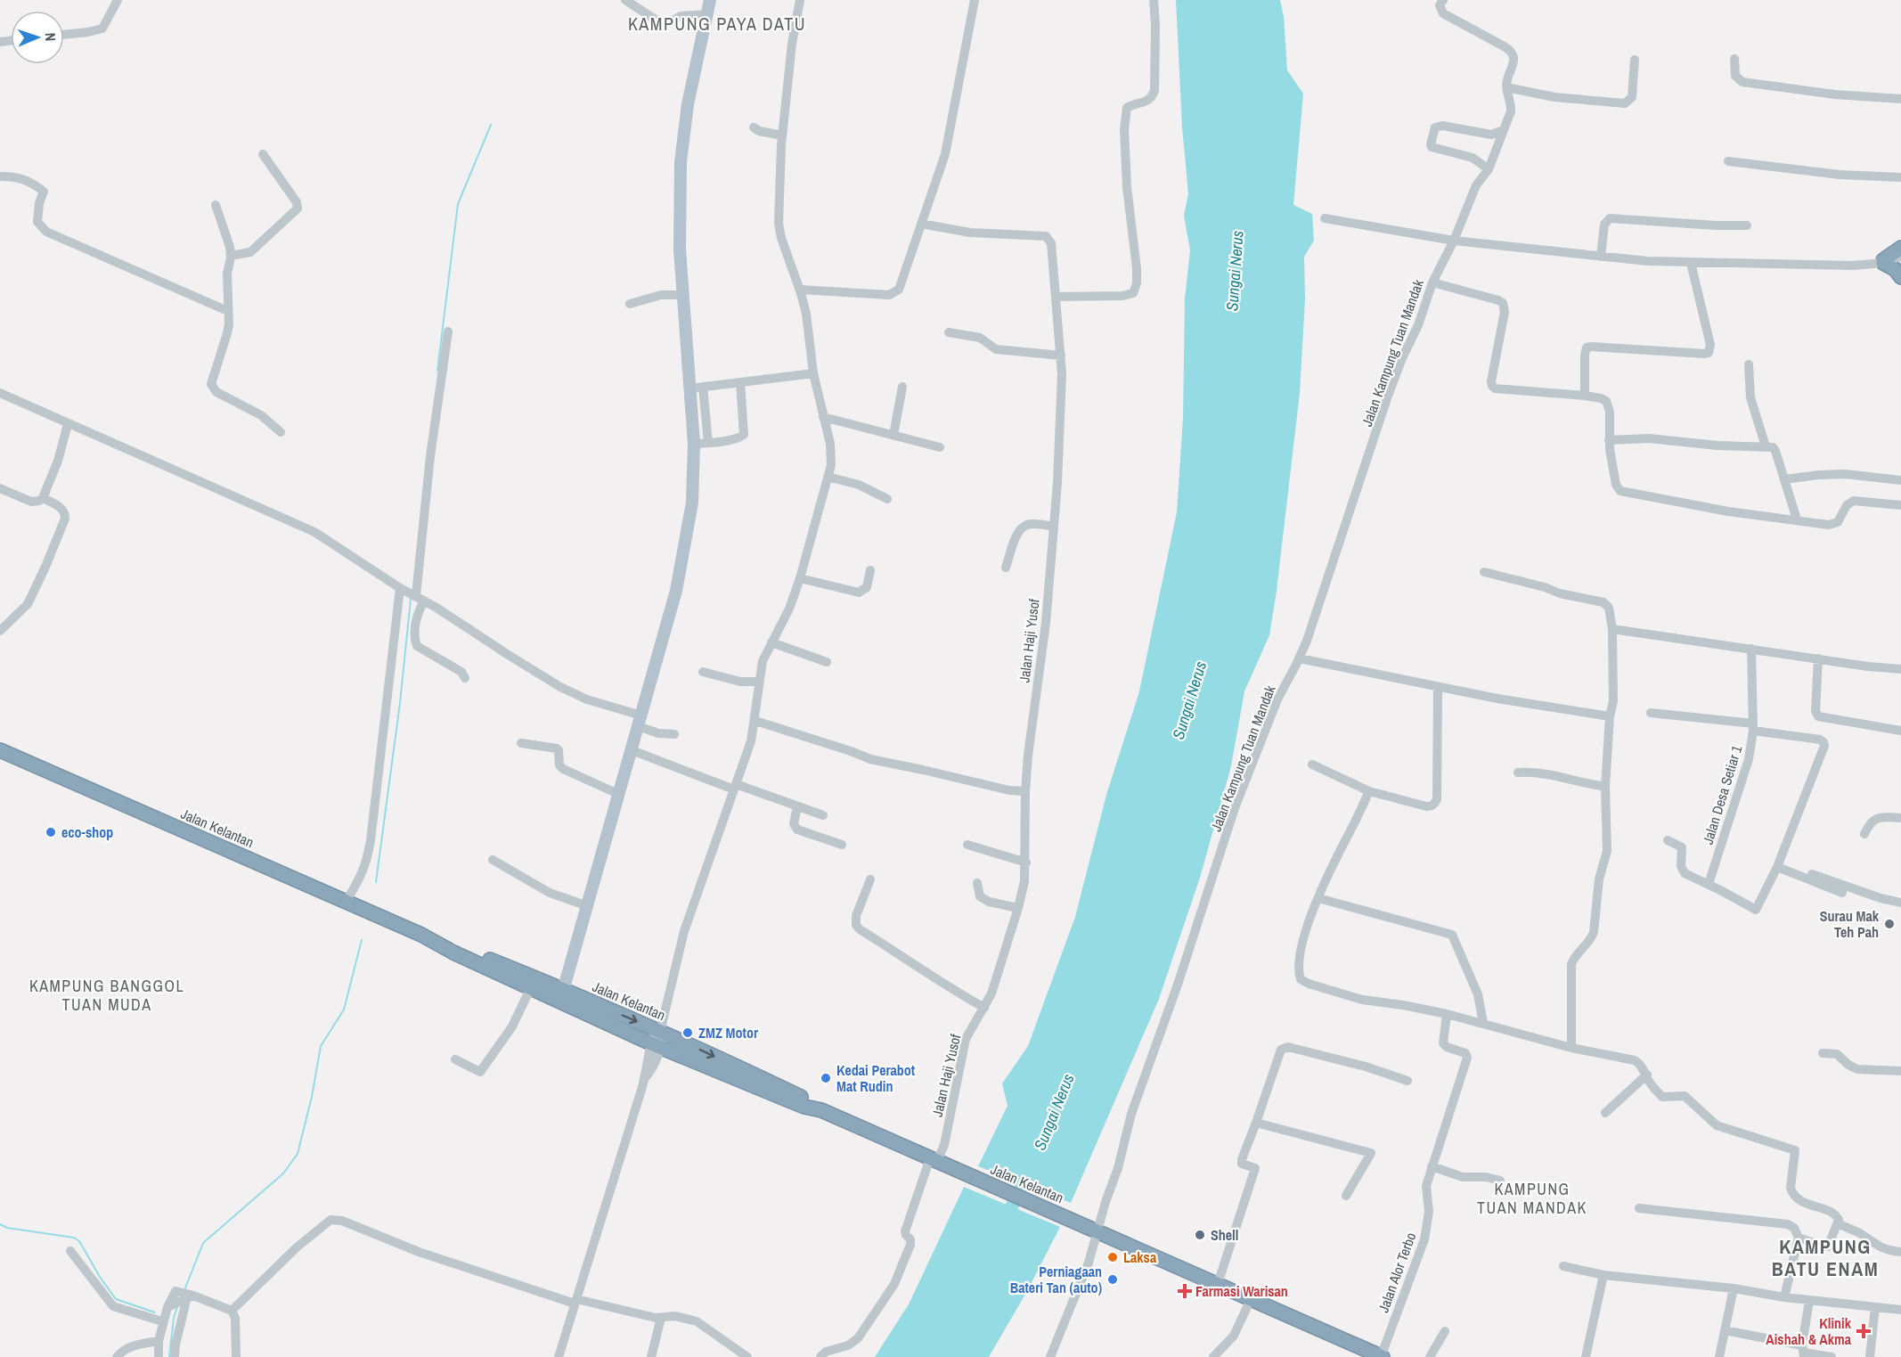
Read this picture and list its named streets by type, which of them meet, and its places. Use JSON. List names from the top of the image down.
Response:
{
  "streets": {
    "highway": ["Jalan Kelantan"],
    "street": [
      "Jalan Kampung Tuan Mandak",
      "Jalan Haji Yusof",
      "Jalan Desa Setiar 1",
      "Jalan Alor Terbo"
    ]
  },
  "crossings": [
    ["Jalan Kampung Tuan Mandak", "Jalan Kelantan"],
    ["Jalan Haji Yusof", "Jalan Kelantan"],
    ["Jalan Kelantan", "Jalan Alor Terbo"]
  ],
  "districts": [
    "KAMPUNG PAYA DATU",
    "KAMPUNG BANGGOL TUAN MUDA",
    "KAMPUNG TUAN MANDAK",
    "KAMPUNG BATU ENAM"
  ],
  "water": ["Sungai Nerus"],
  "places": {
    "other": [
      "eco-shop",
      "Surau Mak Teh Pah",
      "ZMZ Motor",
      "Kedai Perabot Mat Rudin",
      "Shell",
      "Laksa",
      "Perniagaan Bateri Tan (auto)"
    ],
    "health": ["Farmasi Warisan", "Klinik Aishah & Akma"]
  },
  "north": "right"
}
